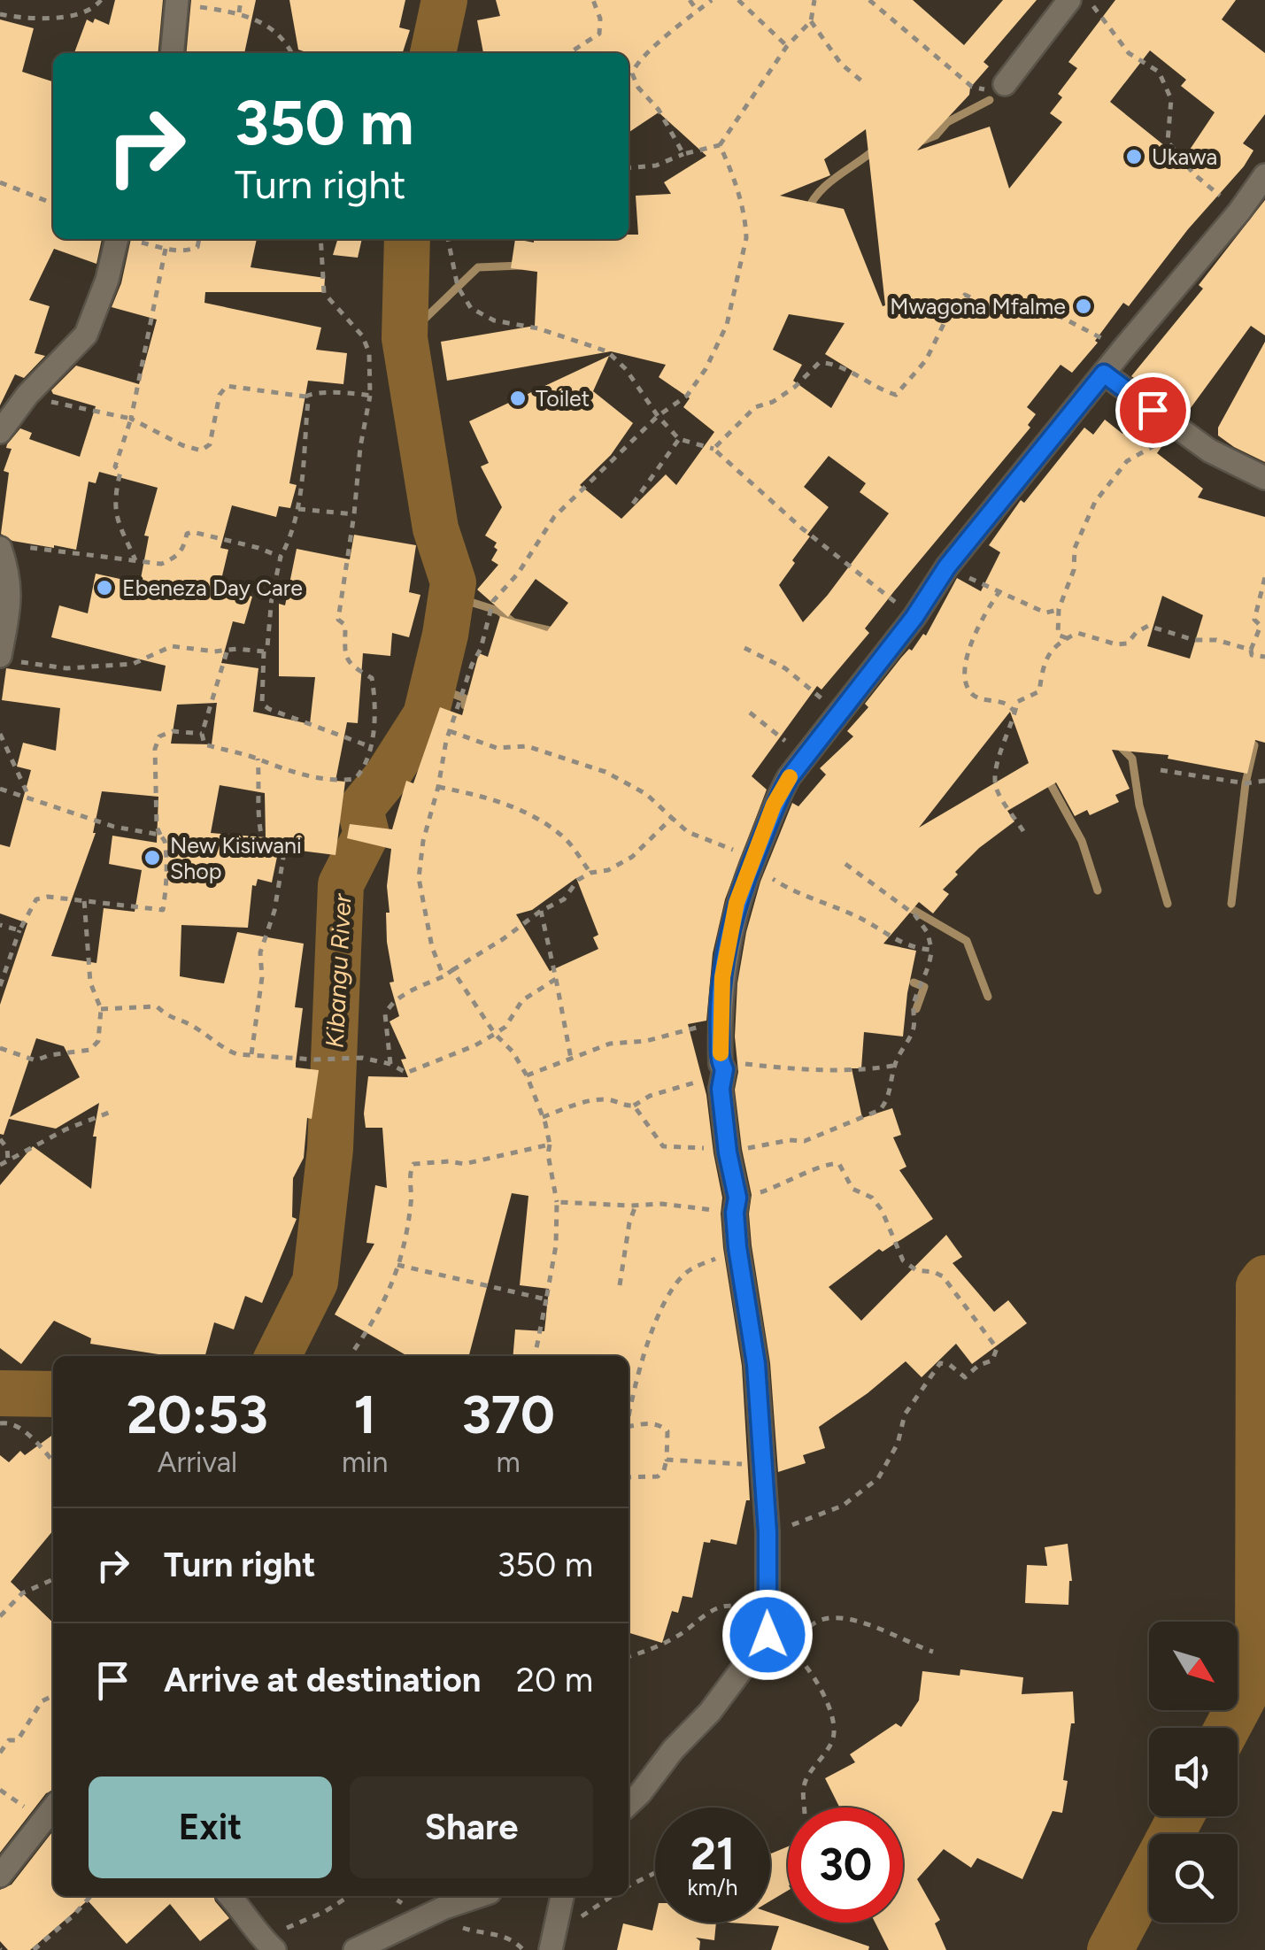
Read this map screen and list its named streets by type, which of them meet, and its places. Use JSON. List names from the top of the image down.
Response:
{
  "water": ["Kibangu River"],
  "places": [
    "Ukawa",
    "Mwagona Mfalme",
    "Toilet",
    "Ebeneza Day Care",
    "New Kisiwani Shop"
  ],
  "north": "bottom right",
  "page": {
    "turn": ["350 m", "Turn right"],
    "eta": [
      "20:53",
      "Arrival",
      "1",
      "min",
      "370",
      "m"
    ],
    "list": [
      {
        "name": "Turn right",
        "value": "350 m"
      },
      {
        "name": "Arrive at destination",
        "value": "20 m"
      }
    ],
    "buttons": ["Exit", "Share"],
    "speed": "21 km/h",
    "limit": "30"
  }
}
